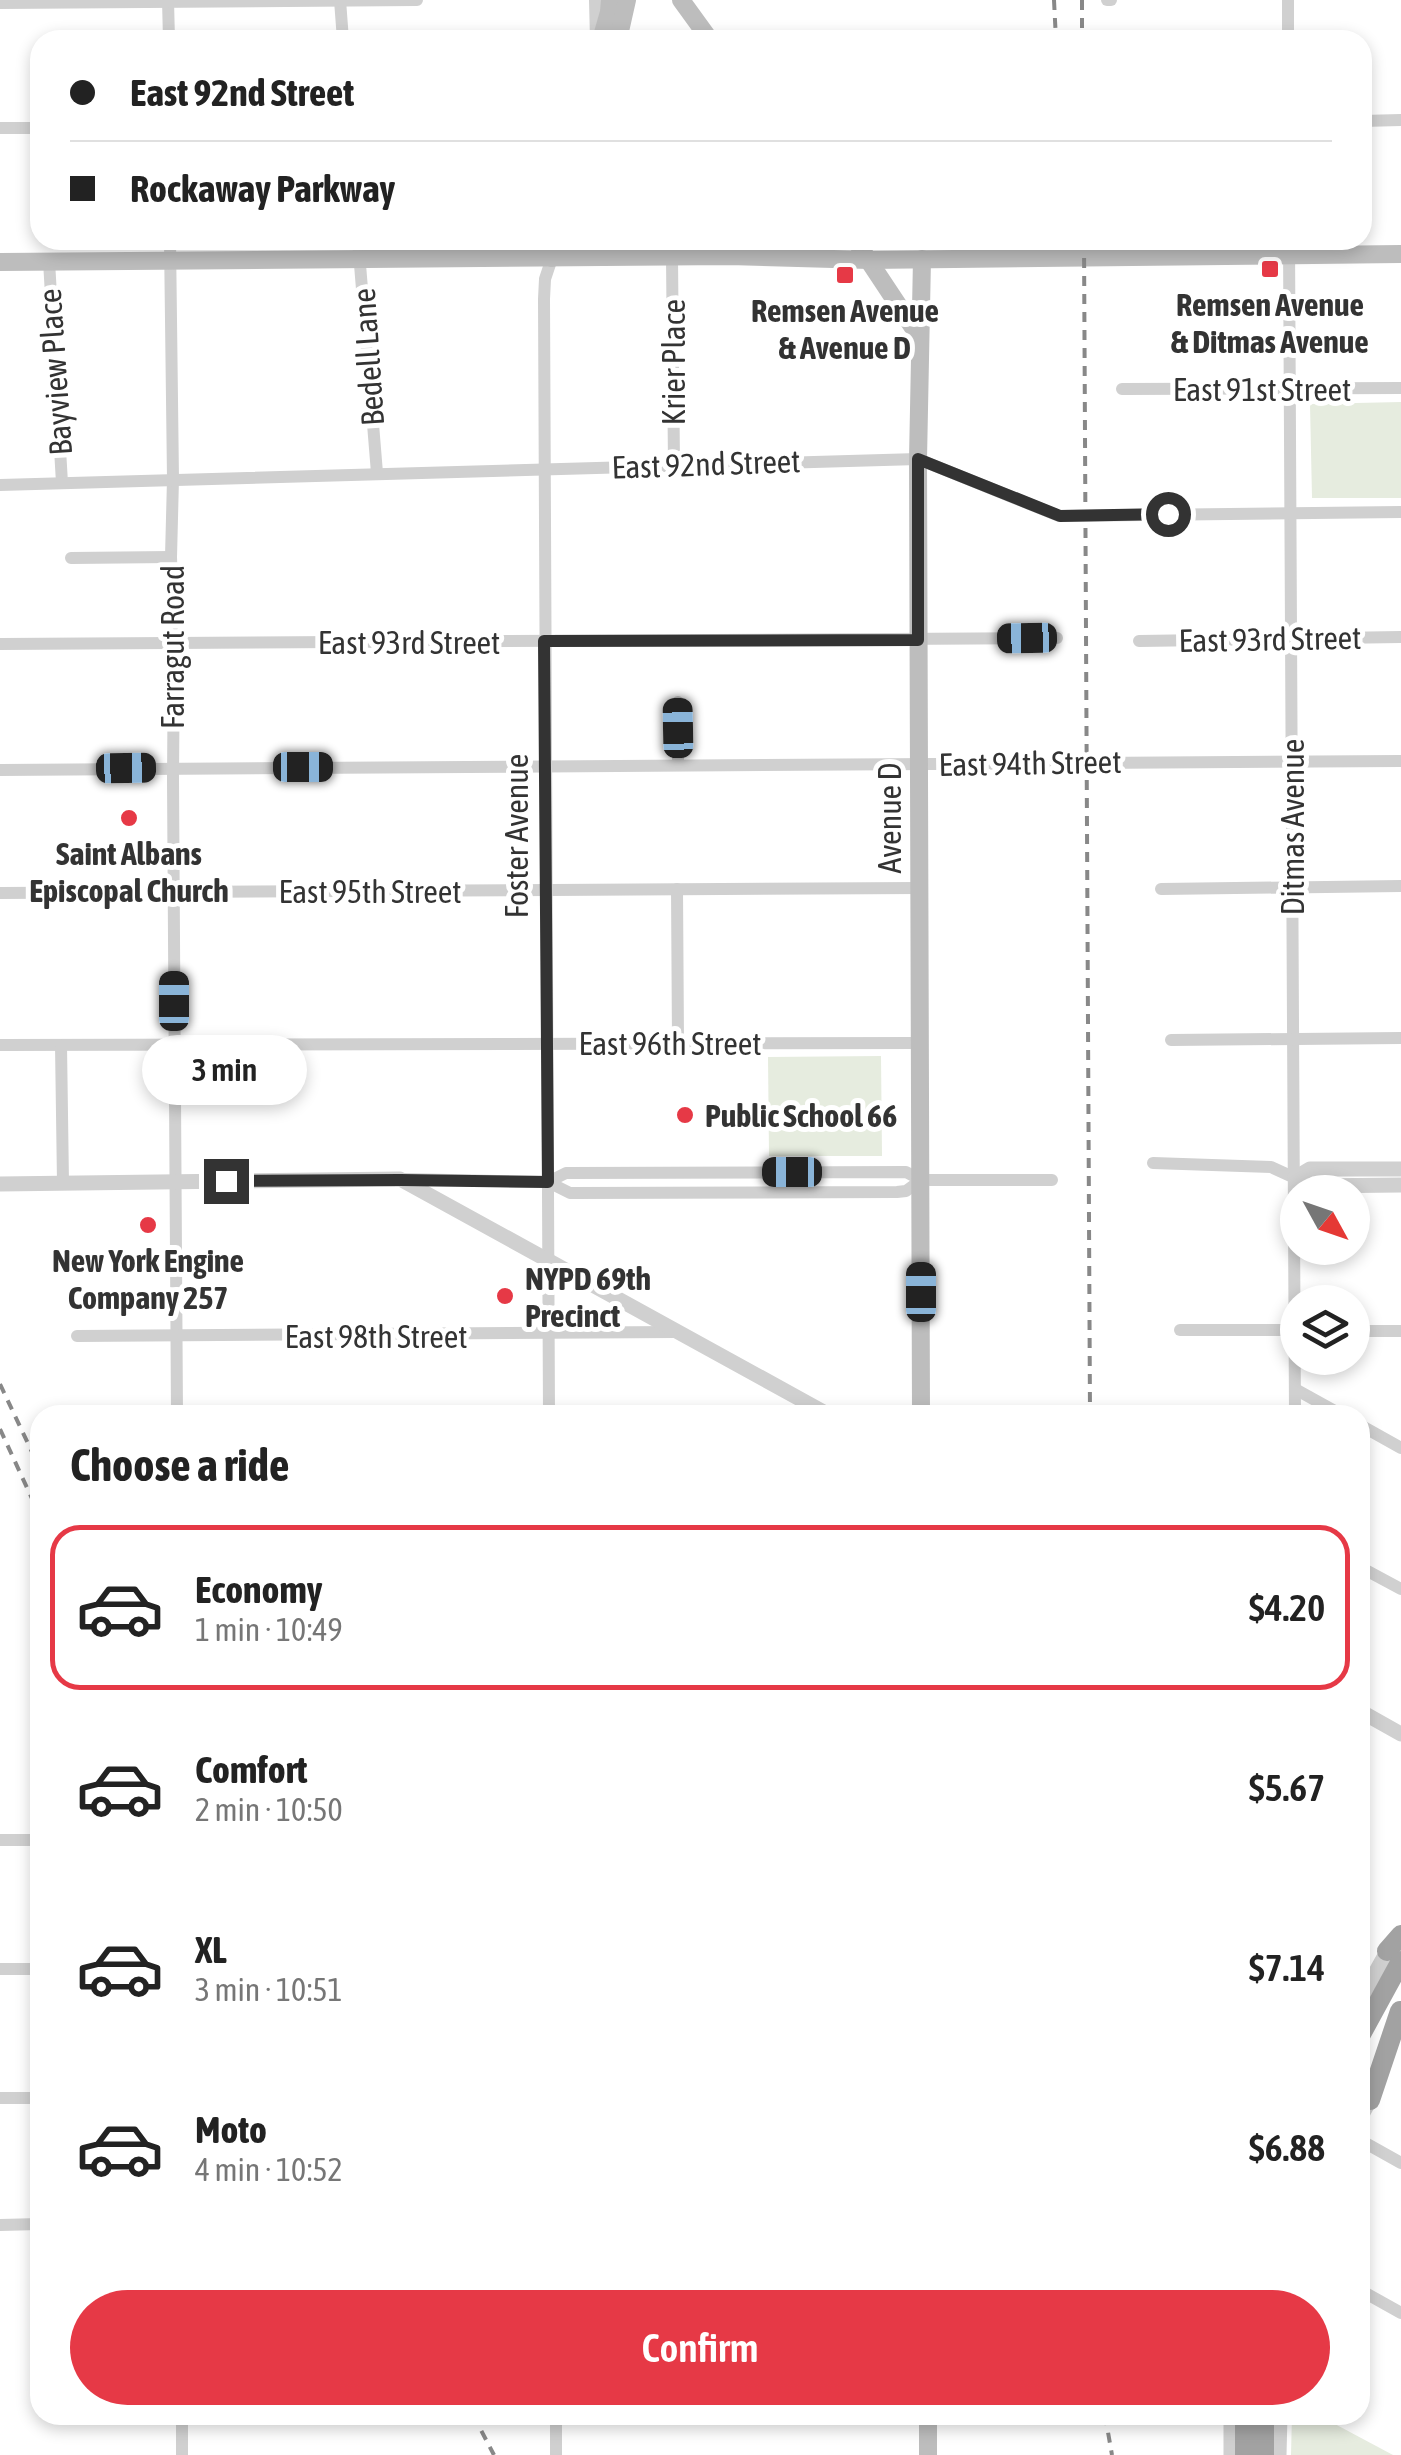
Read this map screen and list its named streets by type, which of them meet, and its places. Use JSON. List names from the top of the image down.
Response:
{
  "streets": {
    "main road": ["Avenue D", "Foster Avenue"],
    "street": [
      "Bedell Lane",
      "Krier Place",
      "Bayview Place",
      "East 91st Street",
      "East 92nd Street",
      "East 93rd Street",
      "Farragut Road",
      "East 94th Street",
      "Ditmas Avenue",
      "East 95th Street",
      "East 96th Street",
      "East 98th Street"
    ]
  },
  "crossings": [
    ["Bedell Lane", "East 92nd Street"],
    ["Krier Place", "East 92nd Street"],
    ["Bayview Place", "East 92nd Street"],
    ["East 91st Street", "Ditmas Avenue"],
    ["East 92nd Street", "Farragut Road"],
    ["East 92nd Street", "Avenue D"],
    ["East 92nd Street", "Ditmas Avenue"],
    ["East 92nd Street", "Foster Avenue"],
    ["East 93rd Street", "Farragut Road"],
    ["East 93rd Street", "Avenue D"],
    ["East 93rd Street", "Ditmas Avenue"],
    ["East 93rd Street", "Foster Avenue"],
    ["Farragut Road", "East 94th Street"],
    ["Farragut Road", "East 95th Street"],
    ["Farragut Road", "East 96th Street"],
    ["Farragut Road", "East 98th Street"],
    ["East 94th Street", "Avenue D"],
    ["East 94th Street", "Ditmas Avenue"],
    ["East 94th Street", "Foster Avenue"],
    ["Avenue D", "East 95th Street"],
    ["Avenue D", "East 96th Street"],
    ["Foster Avenue", "East 95th Street"],
    ["Foster Avenue", "East 96th Street"],
    ["Foster Avenue", "East 98th Street"]
  ],
  "places": {
    "transit": ["Remsen Avenue & Ditmas Avenue", "Remsen Avenue & Avenue D"],
    "other": [
      "Saint Albans Episcopal Church",
      "Public School 66",
      "New York Engine Company 257",
      "NYPD 69th Precinct"
    ]
  },
  "north": "bottom right",
  "page": {
    "banner": ["East 92nd Street", "Rockaway Parkway"],
    "bubble": "3 min",
    "heading": "Choose a ride",
    "list": [
      {
        "name": "Economy",
        "note": "1 min · 10:49",
        "value": "$4.20"
      },
      {
        "name": "Comfort",
        "note": "2 min · 10:50",
        "value": "$5.67"
      },
      {
        "name": "XL",
        "note": "3 min · 10:51",
        "value": "$7.14"
      },
      {
        "name": "Moto",
        "note": "4 min · 10:52",
        "value": "$6.88"
      }
    ],
    "buttons": "Confirm"
  }
}
